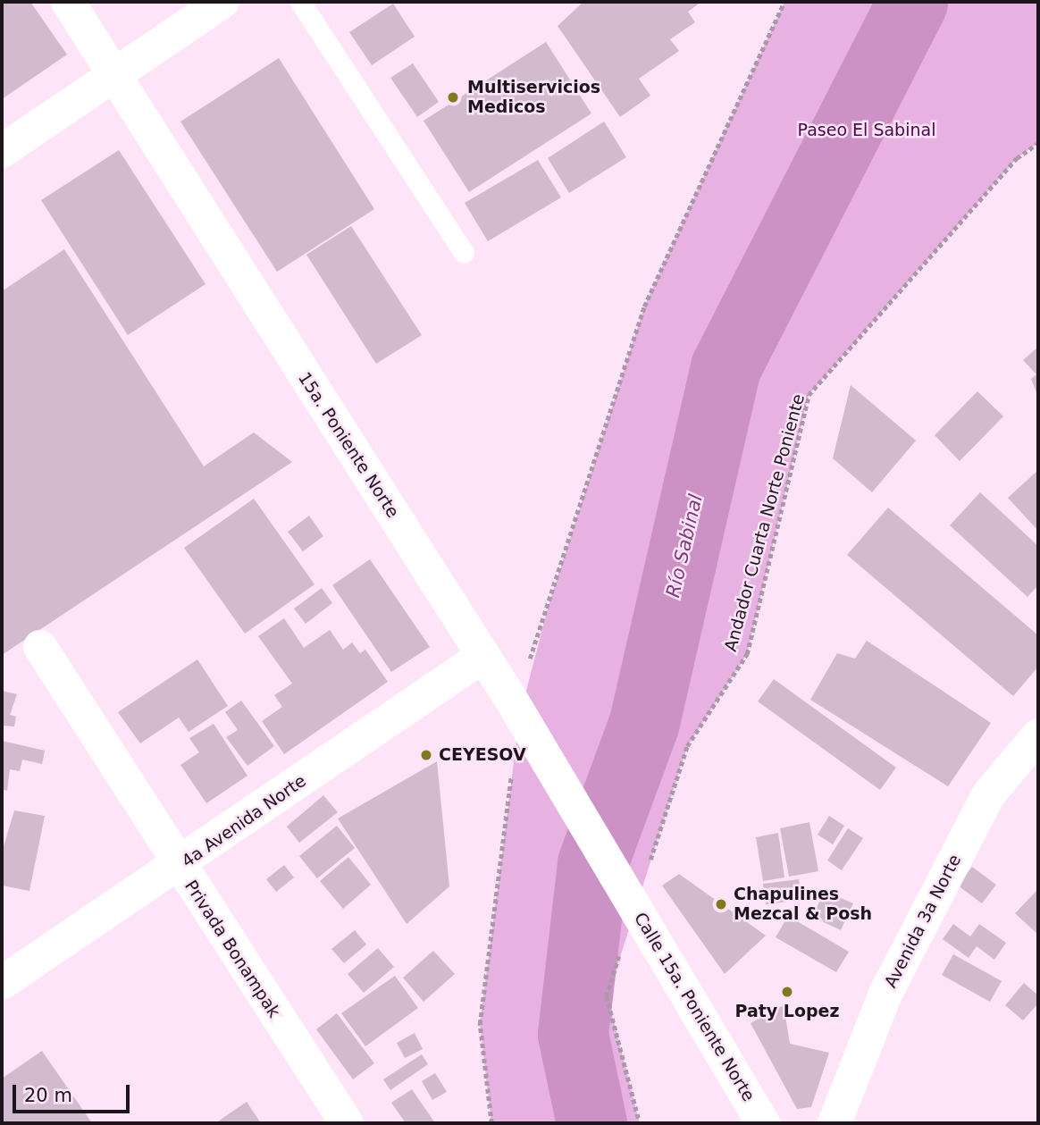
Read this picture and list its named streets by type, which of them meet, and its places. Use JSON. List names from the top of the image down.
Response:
{
  "streets": {
    "street": [
      "15a. Poniente Norte",
      "4a Avenida Norte",
      "Avenida 3a Norte",
      "Privada Bonampak",
      "Calle 15a. Poniente Norte"
    ],
    "path": ["Andador Cuarta Norte Poniente"]
  },
  "crossings": [
    ["15a. Poniente Norte", "Andador Cuarta Norte Poniente"],
    ["15a. Poniente Norte", "4a Avenida Norte"],
    ["15a. Poniente Norte", "Calle 15a. Poniente Norte"],
    ["Andador Cuarta Norte Poniente", "Calle 15a. Poniente Norte"],
    ["4a Avenida Norte", "Privada Bonampak"]
  ],
  "water": ["Río Sabinal"],
  "parks": ["Paseo El Sabinal"],
  "places": [
    "Multiservicios Medicos",
    "CEYESOV",
    "Chapulines Mezcal & Posh",
    "Paty Lopez"
  ],
  "scale_bar": "20 m"
}
